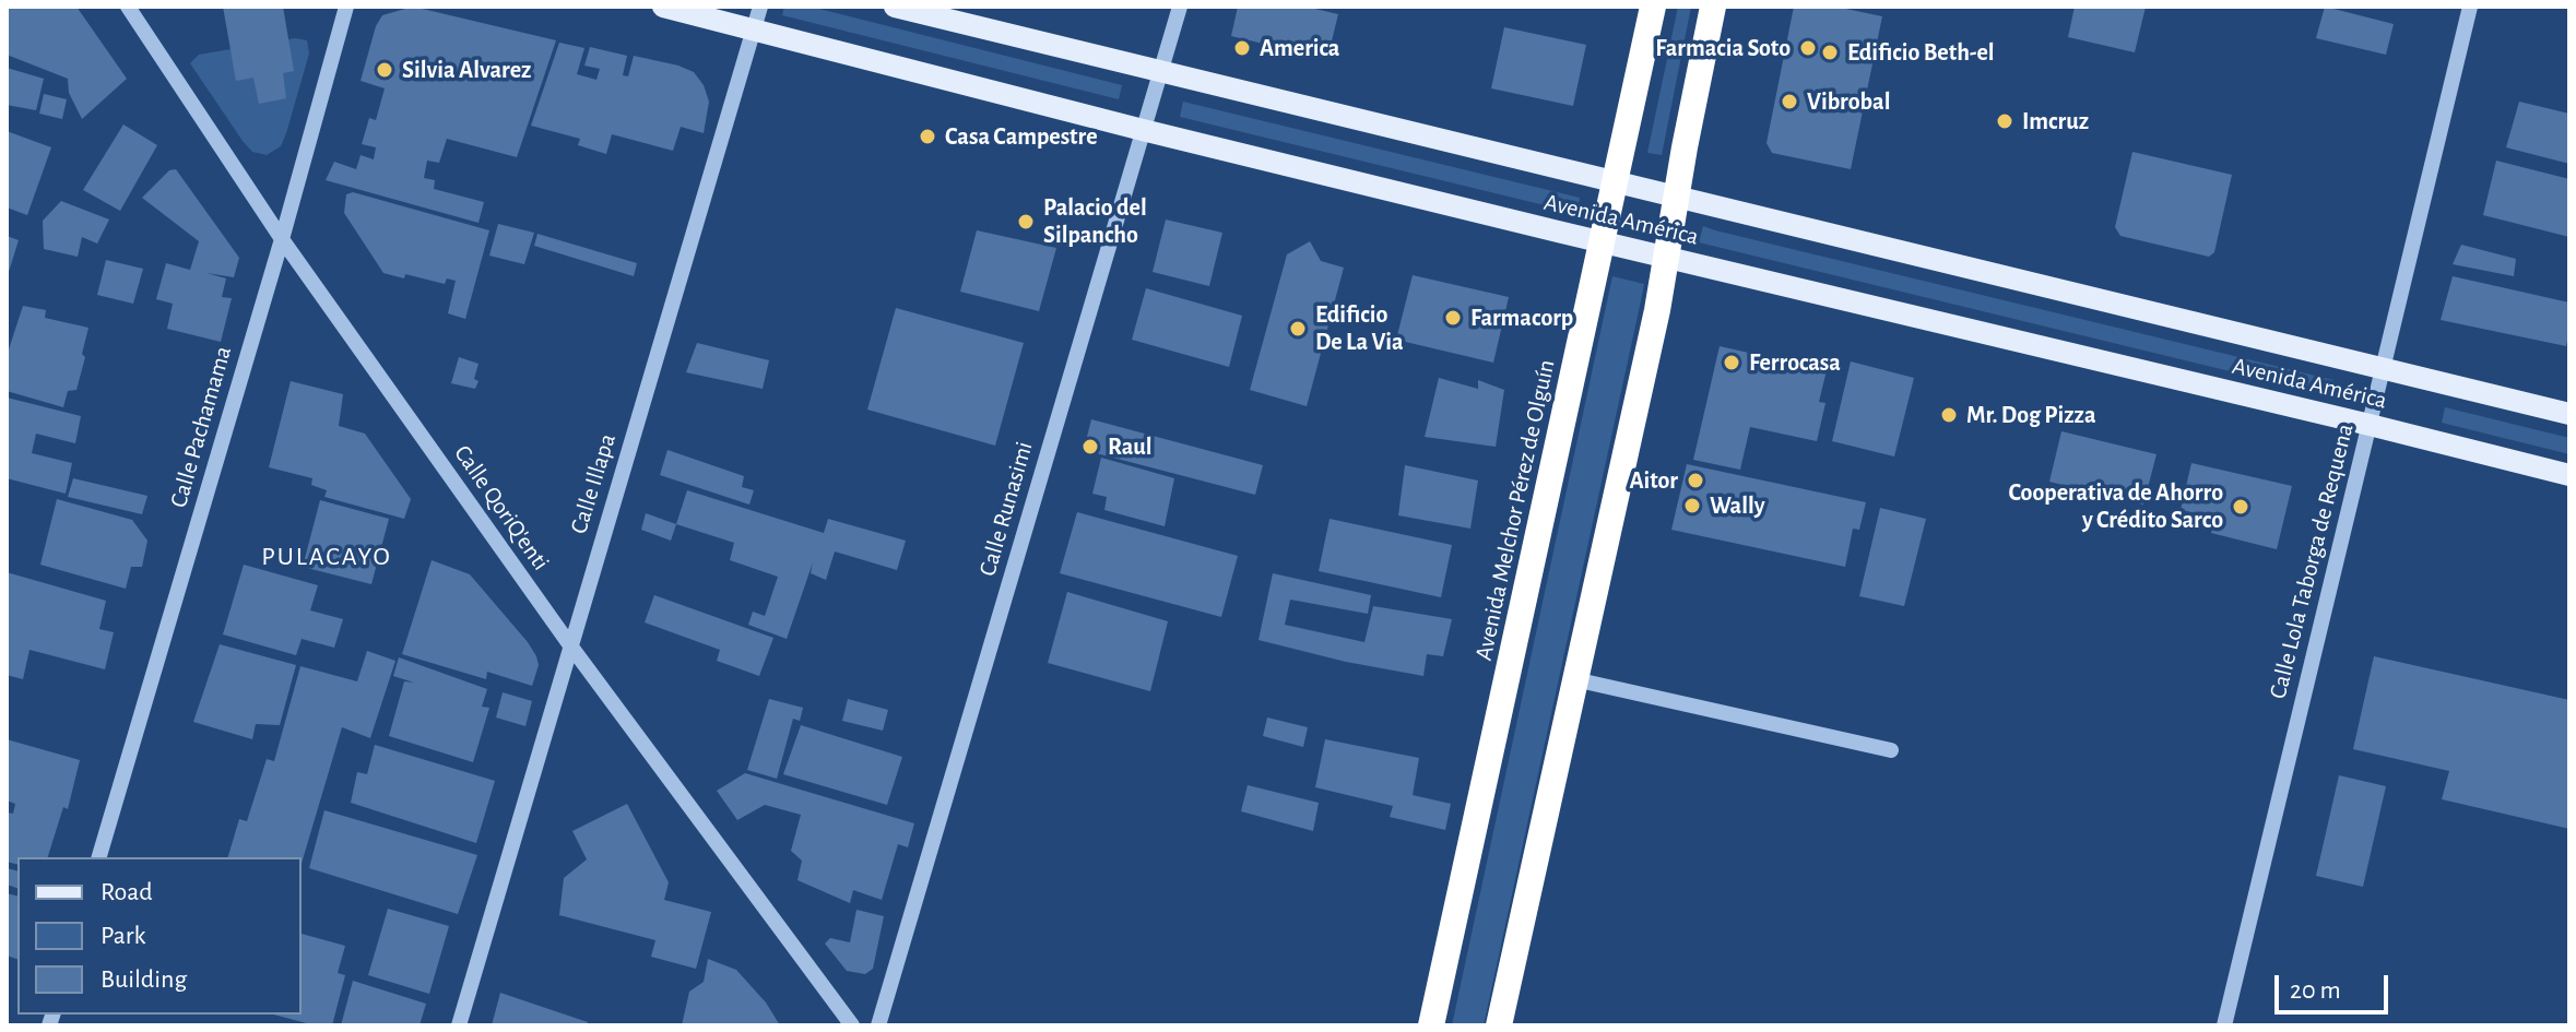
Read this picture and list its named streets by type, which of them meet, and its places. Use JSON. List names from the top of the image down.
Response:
{
  "streets": {
    "highway": ["Avenida Melchor Pérez de Olguín"],
    "main road": ["Avenida América"],
    "street": [
      "Calle Pachamama",
      "Calle Illapa",
      "Calle QoriQ'enti",
      "Calle Runasimi",
      "Calle Lola Taborga de Requena"
    ]
  },
  "crossings": [
    ["Avenida América", "Calle Illapa"],
    ["Avenida América", "Calle Runasimi"],
    ["Avenida América", "Avenida Melchor Pérez de Olguín"],
    ["Avenida América", "Calle Lola Taborga de Requena"],
    ["Calle Pachamama", "Calle QoriQ'enti"],
    ["Calle Illapa", "Calle QoriQ'enti"]
  ],
  "districts": ["PULACAYO"],
  "places": [
    "America",
    "Farmacia Soto",
    "Edificio Beth-el",
    "Silvia Alvarez",
    "Vibrobal",
    "Imcruz",
    "Casa Campestre",
    "Palacio del Silpancho",
    "Farmacorp",
    "Edificio De La Via",
    "Ferrocasa",
    "Mr. Dog Pizza",
    "Raul",
    "Aitor",
    "Wally",
    "Cooperativa de Ahorro y Crédito Sarco"
  ],
  "legend": ["Road", "Park", "Building"],
  "scale_bar": "20 m"
}
